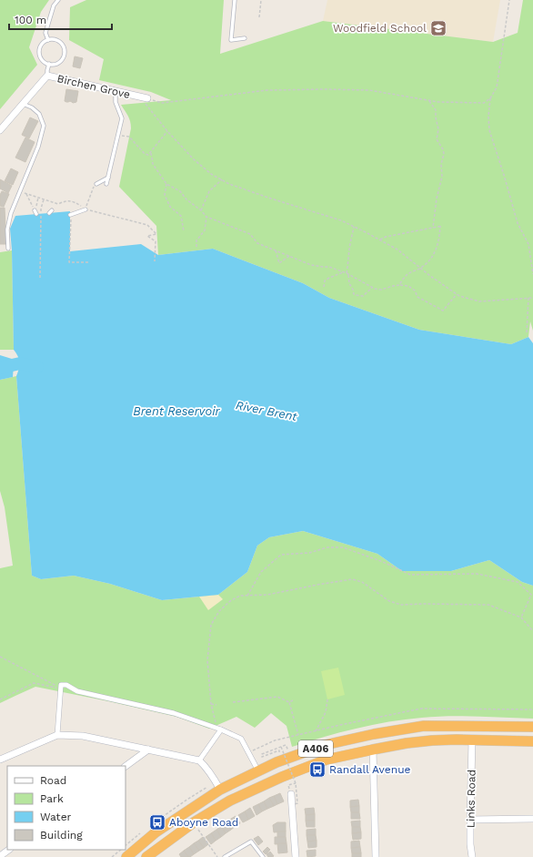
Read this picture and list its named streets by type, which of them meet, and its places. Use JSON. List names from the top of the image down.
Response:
{
  "streets": {
    "highway": ["A406"],
    "street": ["Birchen Grove", "Links Road"]
  },
  "crossings": [
    ["A406", "Links Road"]
  ],
  "water": ["Brent Reservoir", "River Brent"],
  "places": {
    "school or university": ["Woodfield School"],
    "bus stop": ["Randall Avenue", "Aboyne Road"]
  },
  "legend": [
    "Road",
    "Park",
    "Water",
    "Building"
  ],
  "scale_bar": "100 m"
}
